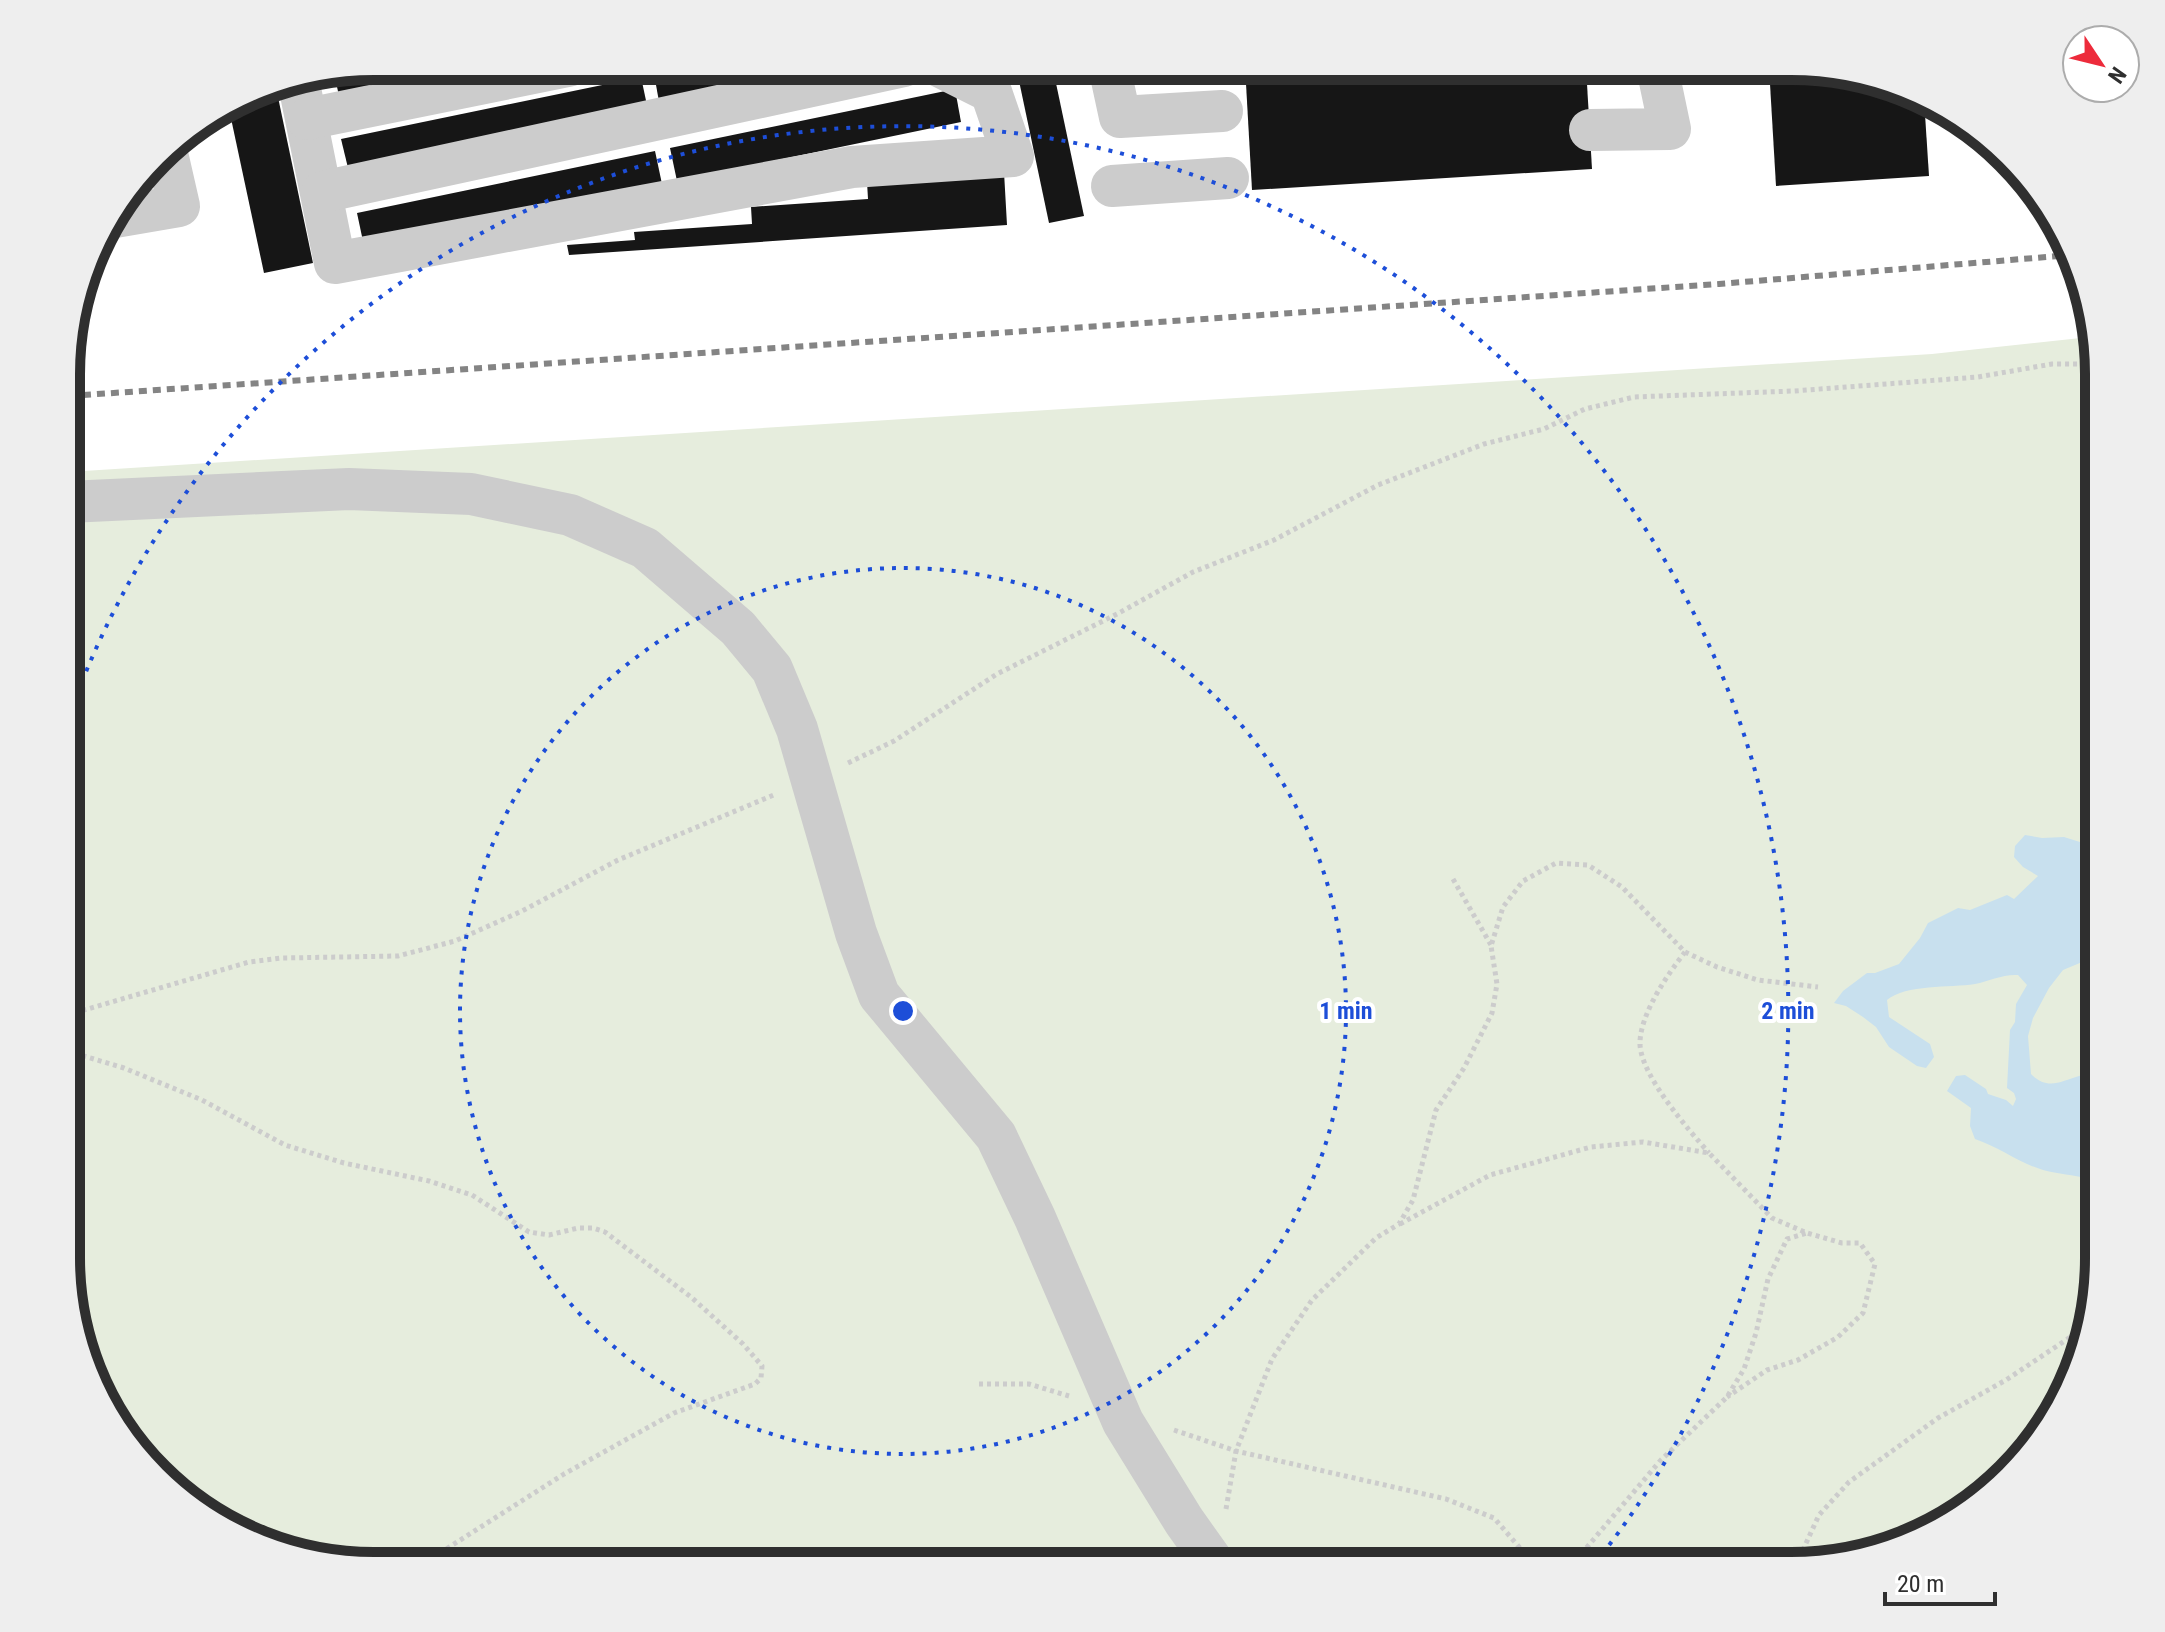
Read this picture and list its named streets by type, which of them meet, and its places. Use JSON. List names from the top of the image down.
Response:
{
  "scale_bar": "20 m",
  "north": "bottom right",
  "rings": ["1 min", "2 min"]
}
